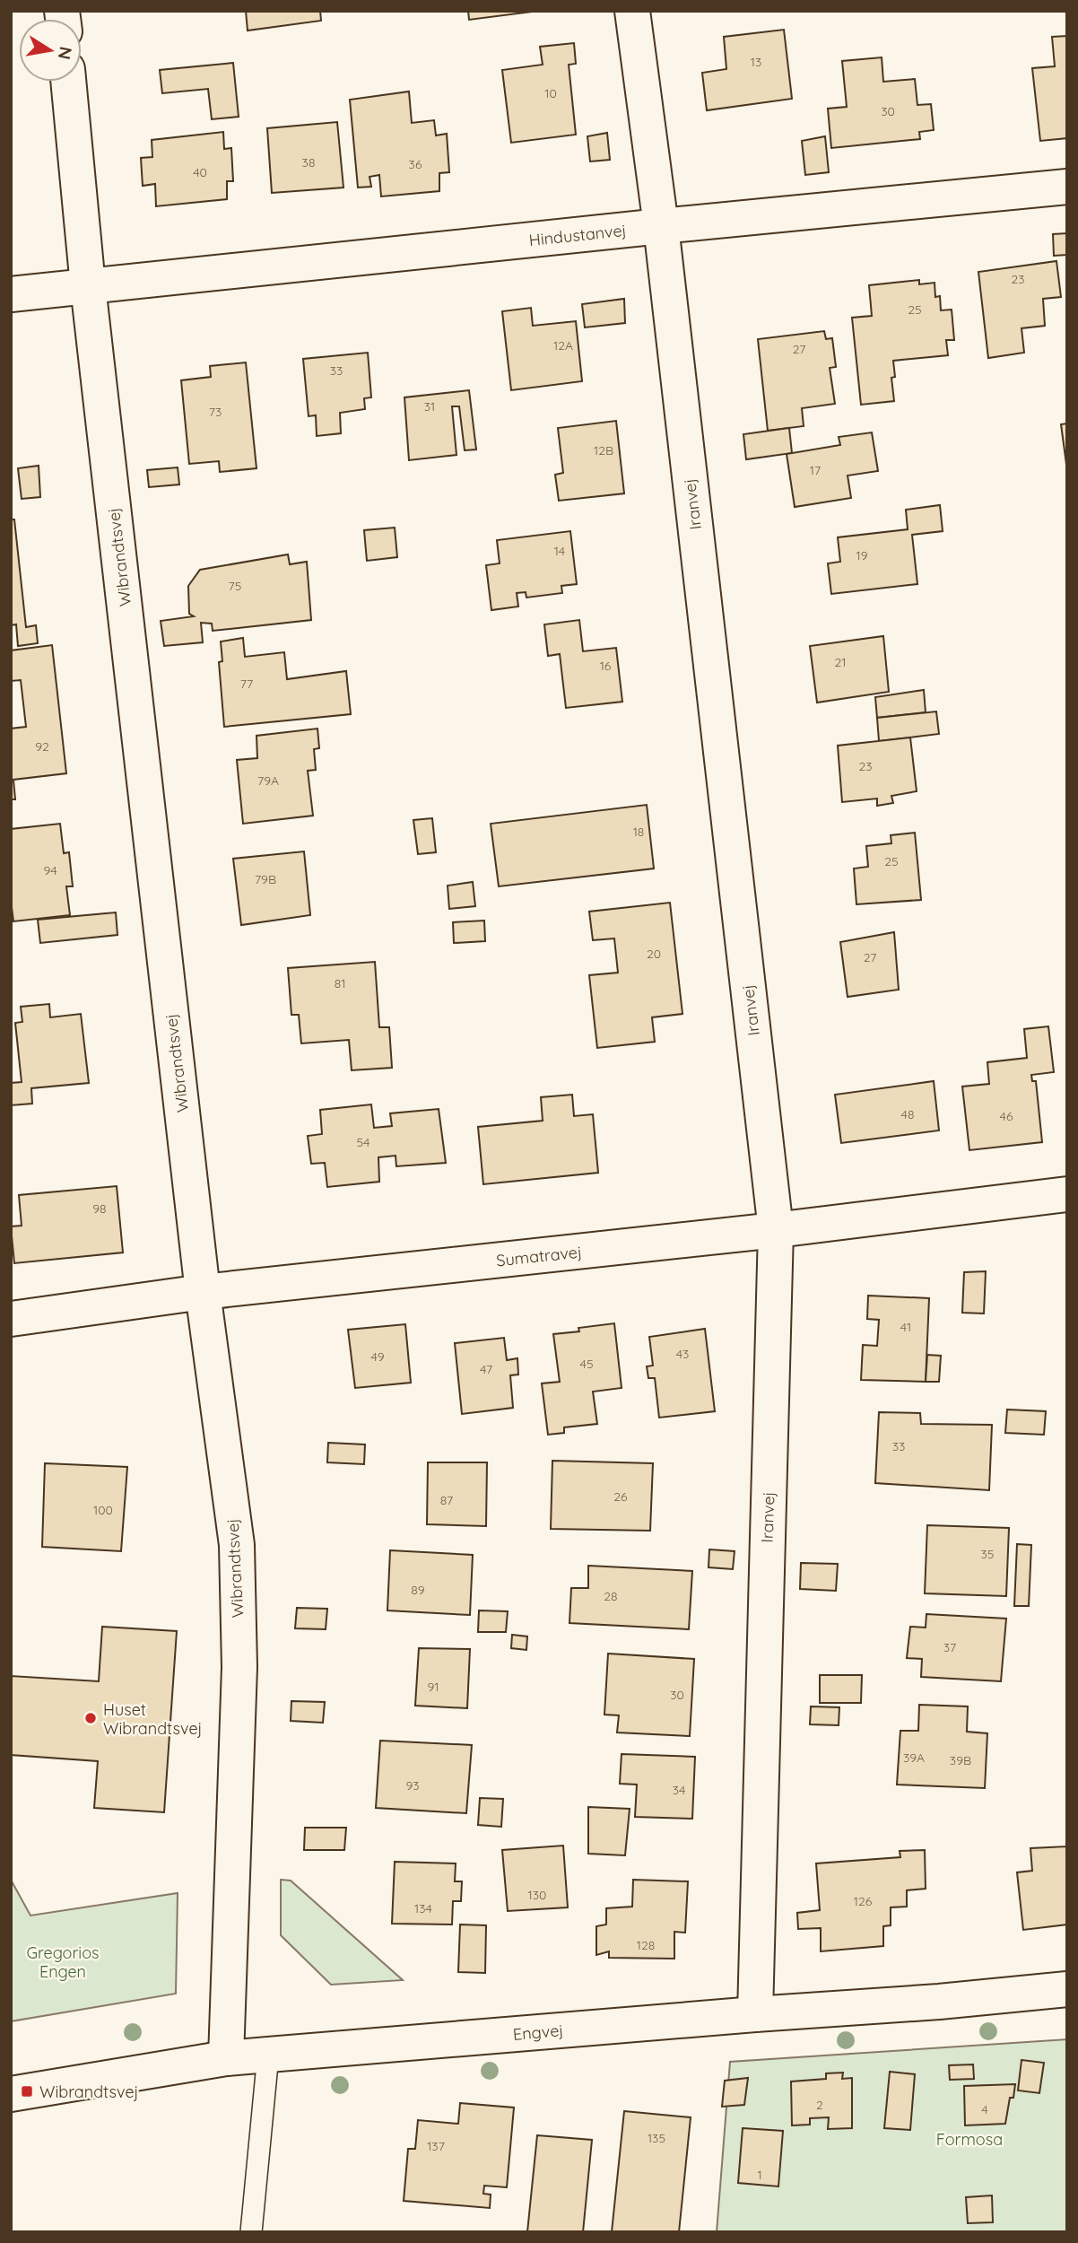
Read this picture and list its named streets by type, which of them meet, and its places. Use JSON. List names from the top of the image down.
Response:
{
  "streets": {
    "street": [
      "Hindustanvej",
      "Iranvej",
      "Wibrandtsvej",
      "Sumatravej",
      "Engvej"
    ]
  },
  "crossings": [
    ["Hindustanvej", "Iranvej"],
    ["Hindustanvej", "Wibrandtsvej"],
    ["Iranvej", "Sumatravej"],
    ["Iranvej", "Engvej"],
    ["Wibrandtsvej", "Sumatravej"],
    ["Wibrandtsvej", "Engvej"]
  ],
  "parks": ["Gregorios Engen", "Formosa"],
  "places": {
    "other": ["Huset Wibrandtsvej"],
    "transit": ["Wibrandtsvej"]
  },
  "house_numbers": [
    "13",
    "10",
    "30",
    "38",
    "36",
    "40",
    "23",
    "25",
    "12A",
    "27",
    "33",
    "31",
    "73",
    "12B",
    "17",
    "14",
    "19",
    "75",
    "21",
    "16",
    "77",
    "92",
    "23",
    "79A",
    "18",
    "25",
    "94",
    "79B",
    "20",
    "27",
    "81",
    "48",
    "46",
    "54",
    "98",
    "41",
    "43",
    "49",
    "45",
    "47",
    "33",
    "26",
    "87",
    "100",
    "35",
    "89",
    "28",
    "37",
    "91",
    "30",
    "39A",
    "39B",
    "93",
    "34",
    "130",
    "126",
    "134",
    "128",
    "2",
    "4",
    "135",
    "137",
    "1"
  ],
  "north": "right"
}
